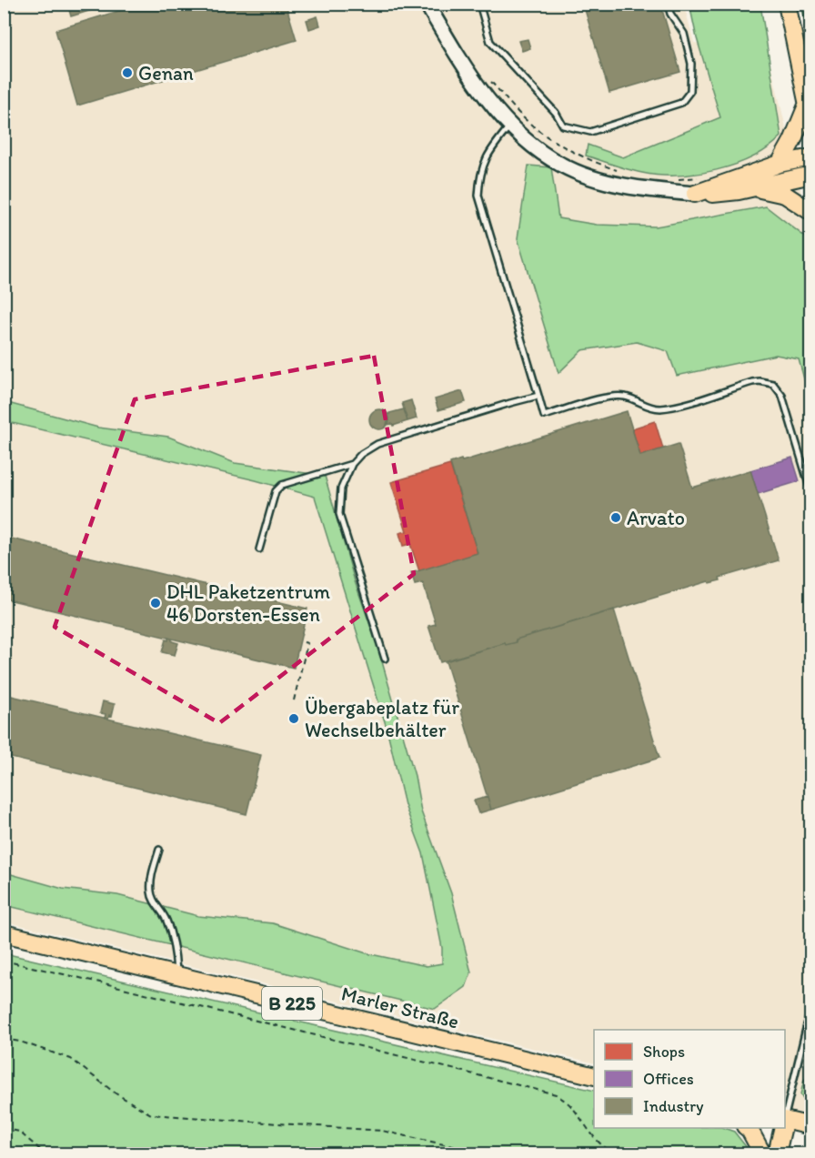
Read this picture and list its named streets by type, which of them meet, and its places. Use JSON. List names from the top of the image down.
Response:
{
  "streets": {
    "main road": ["B 225", "Marler Straße"]
  },
  "places": [
    "Genan",
    "Arvato",
    "DHL Paketzentrum 46 Dorsten-Essen",
    "Übergabeplatz für Wechselbehälter"
  ],
  "legend": ["Shops", "Offices", "Industry"]
}
